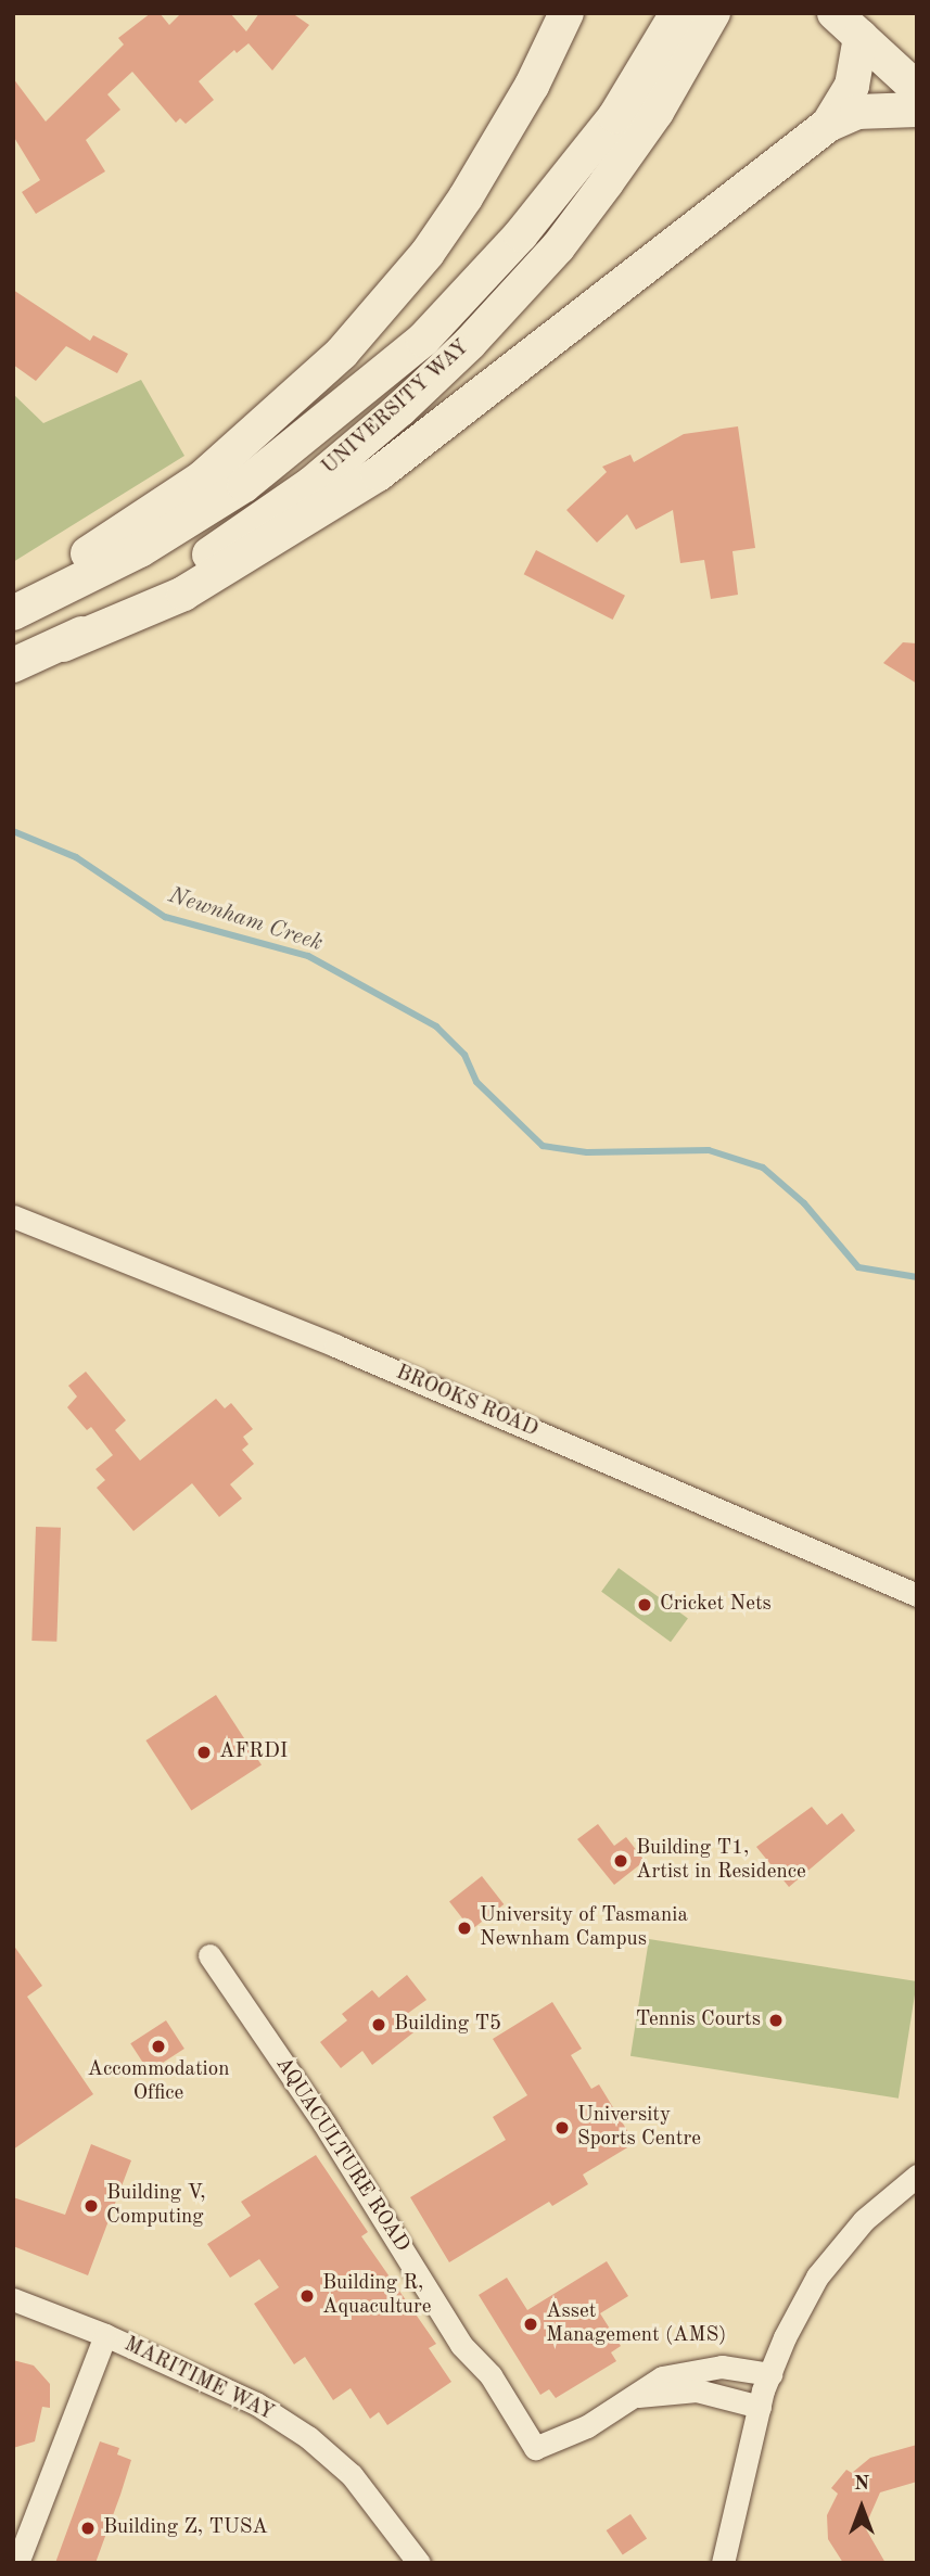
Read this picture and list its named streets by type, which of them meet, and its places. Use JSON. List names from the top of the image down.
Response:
{
  "streets": {
    "main road": ["UNIVERSITY WAY"],
    "street": ["BROOKS ROAD", "AQUACULTURE ROAD", "MARITIME WAY"]
  },
  "water": ["Newnham Creek"],
  "places": [
    "Cricket Nets",
    "AFRDI",
    "Building T1, Artist in Residence",
    "University of Tasmania Newnham Campus",
    "Tennis Courts",
    "Building T5",
    "Accommodation Office",
    "University Sports Centre",
    "Building V, Computing",
    "Building R, Aquaculture",
    "Asset Management (AMS)",
    "Building Z, TUSA"
  ],
  "north": "top"
}
